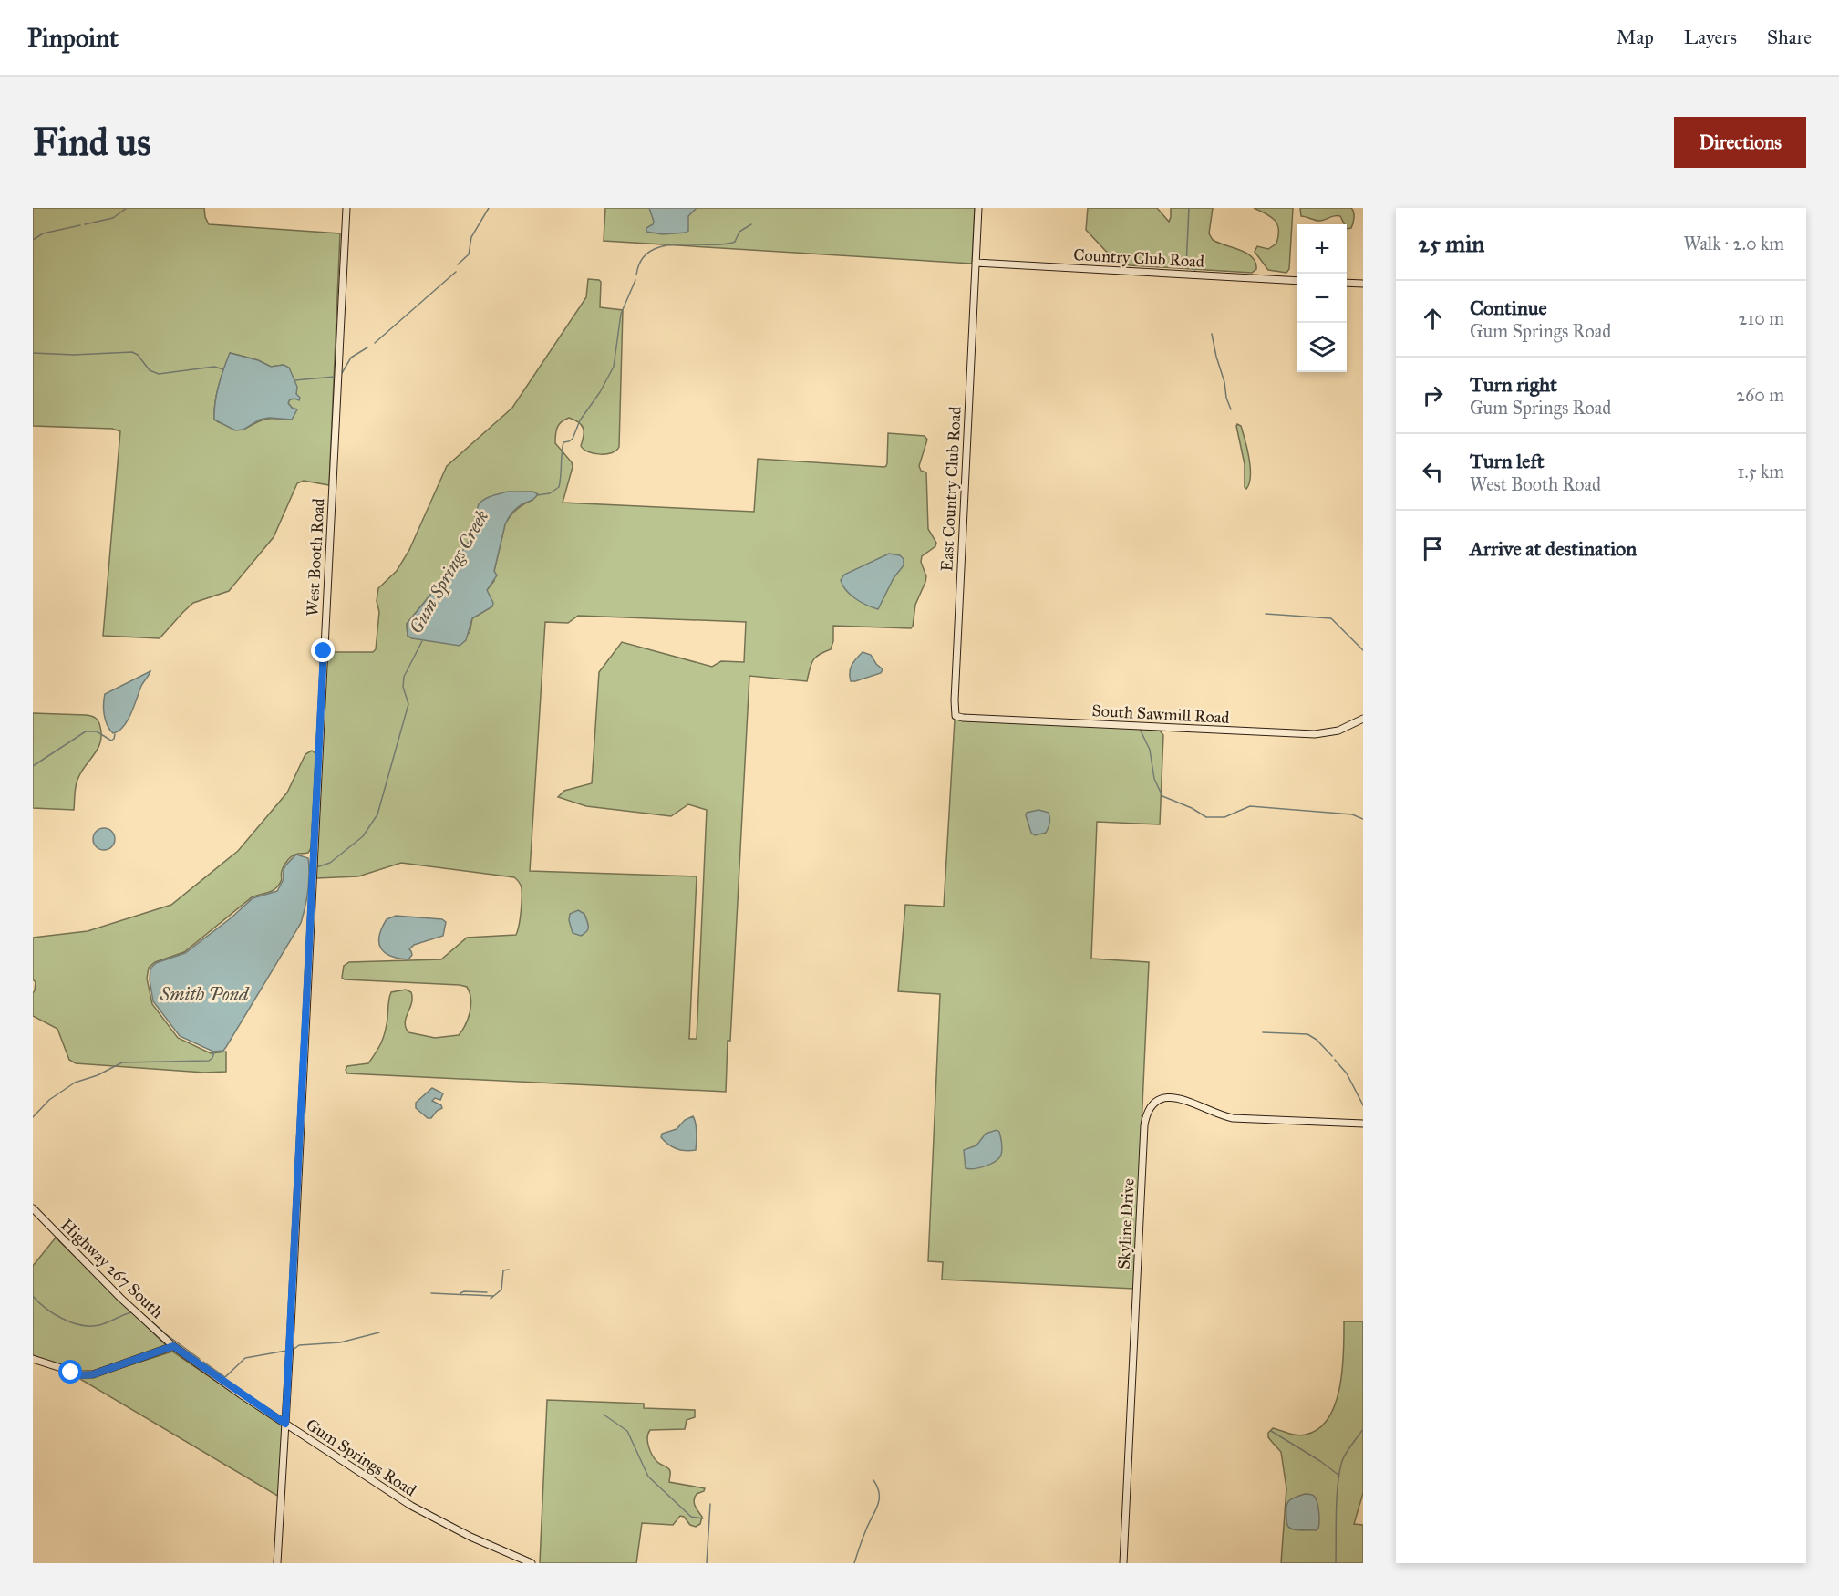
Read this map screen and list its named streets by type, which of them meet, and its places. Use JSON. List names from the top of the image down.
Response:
{
  "streets": {
    "street": [
      "Country Club Road",
      "East Country Club Road",
      "West Booth Road",
      "South Sawmill Road",
      "Skyline Drive",
      "Highway 267 South",
      "Gum Springs Road"
    ]
  },
  "crossings": [
    ["Country Club Road", "East Country Club Road"],
    ["East Country Club Road", "South Sawmill Road"],
    ["West Booth Road", "Gum Springs Road"],
    ["Highway 267 South", "Gum Springs Road"]
  ],
  "water": ["Gum Springs Creek", "Smith Pond"],
  "page": {
    "header": "Pinpoint",
    "nav": ["Map", "Layers", "Share"],
    "buttons": "Directions",
    "title": "Find us",
    "heading": ["25 min", "Walk · 2.0 km"],
    "map_buttons": ["+", "−"],
    "list": [
      ["Continue", "Gum Springs Road", "210 m"],
      ["Turn right", "Gum Springs Road", "260 m"],
      ["Turn left", "West Booth Road", "1.5 km"],
      "Arrive at destination"
    ]
  }
}
